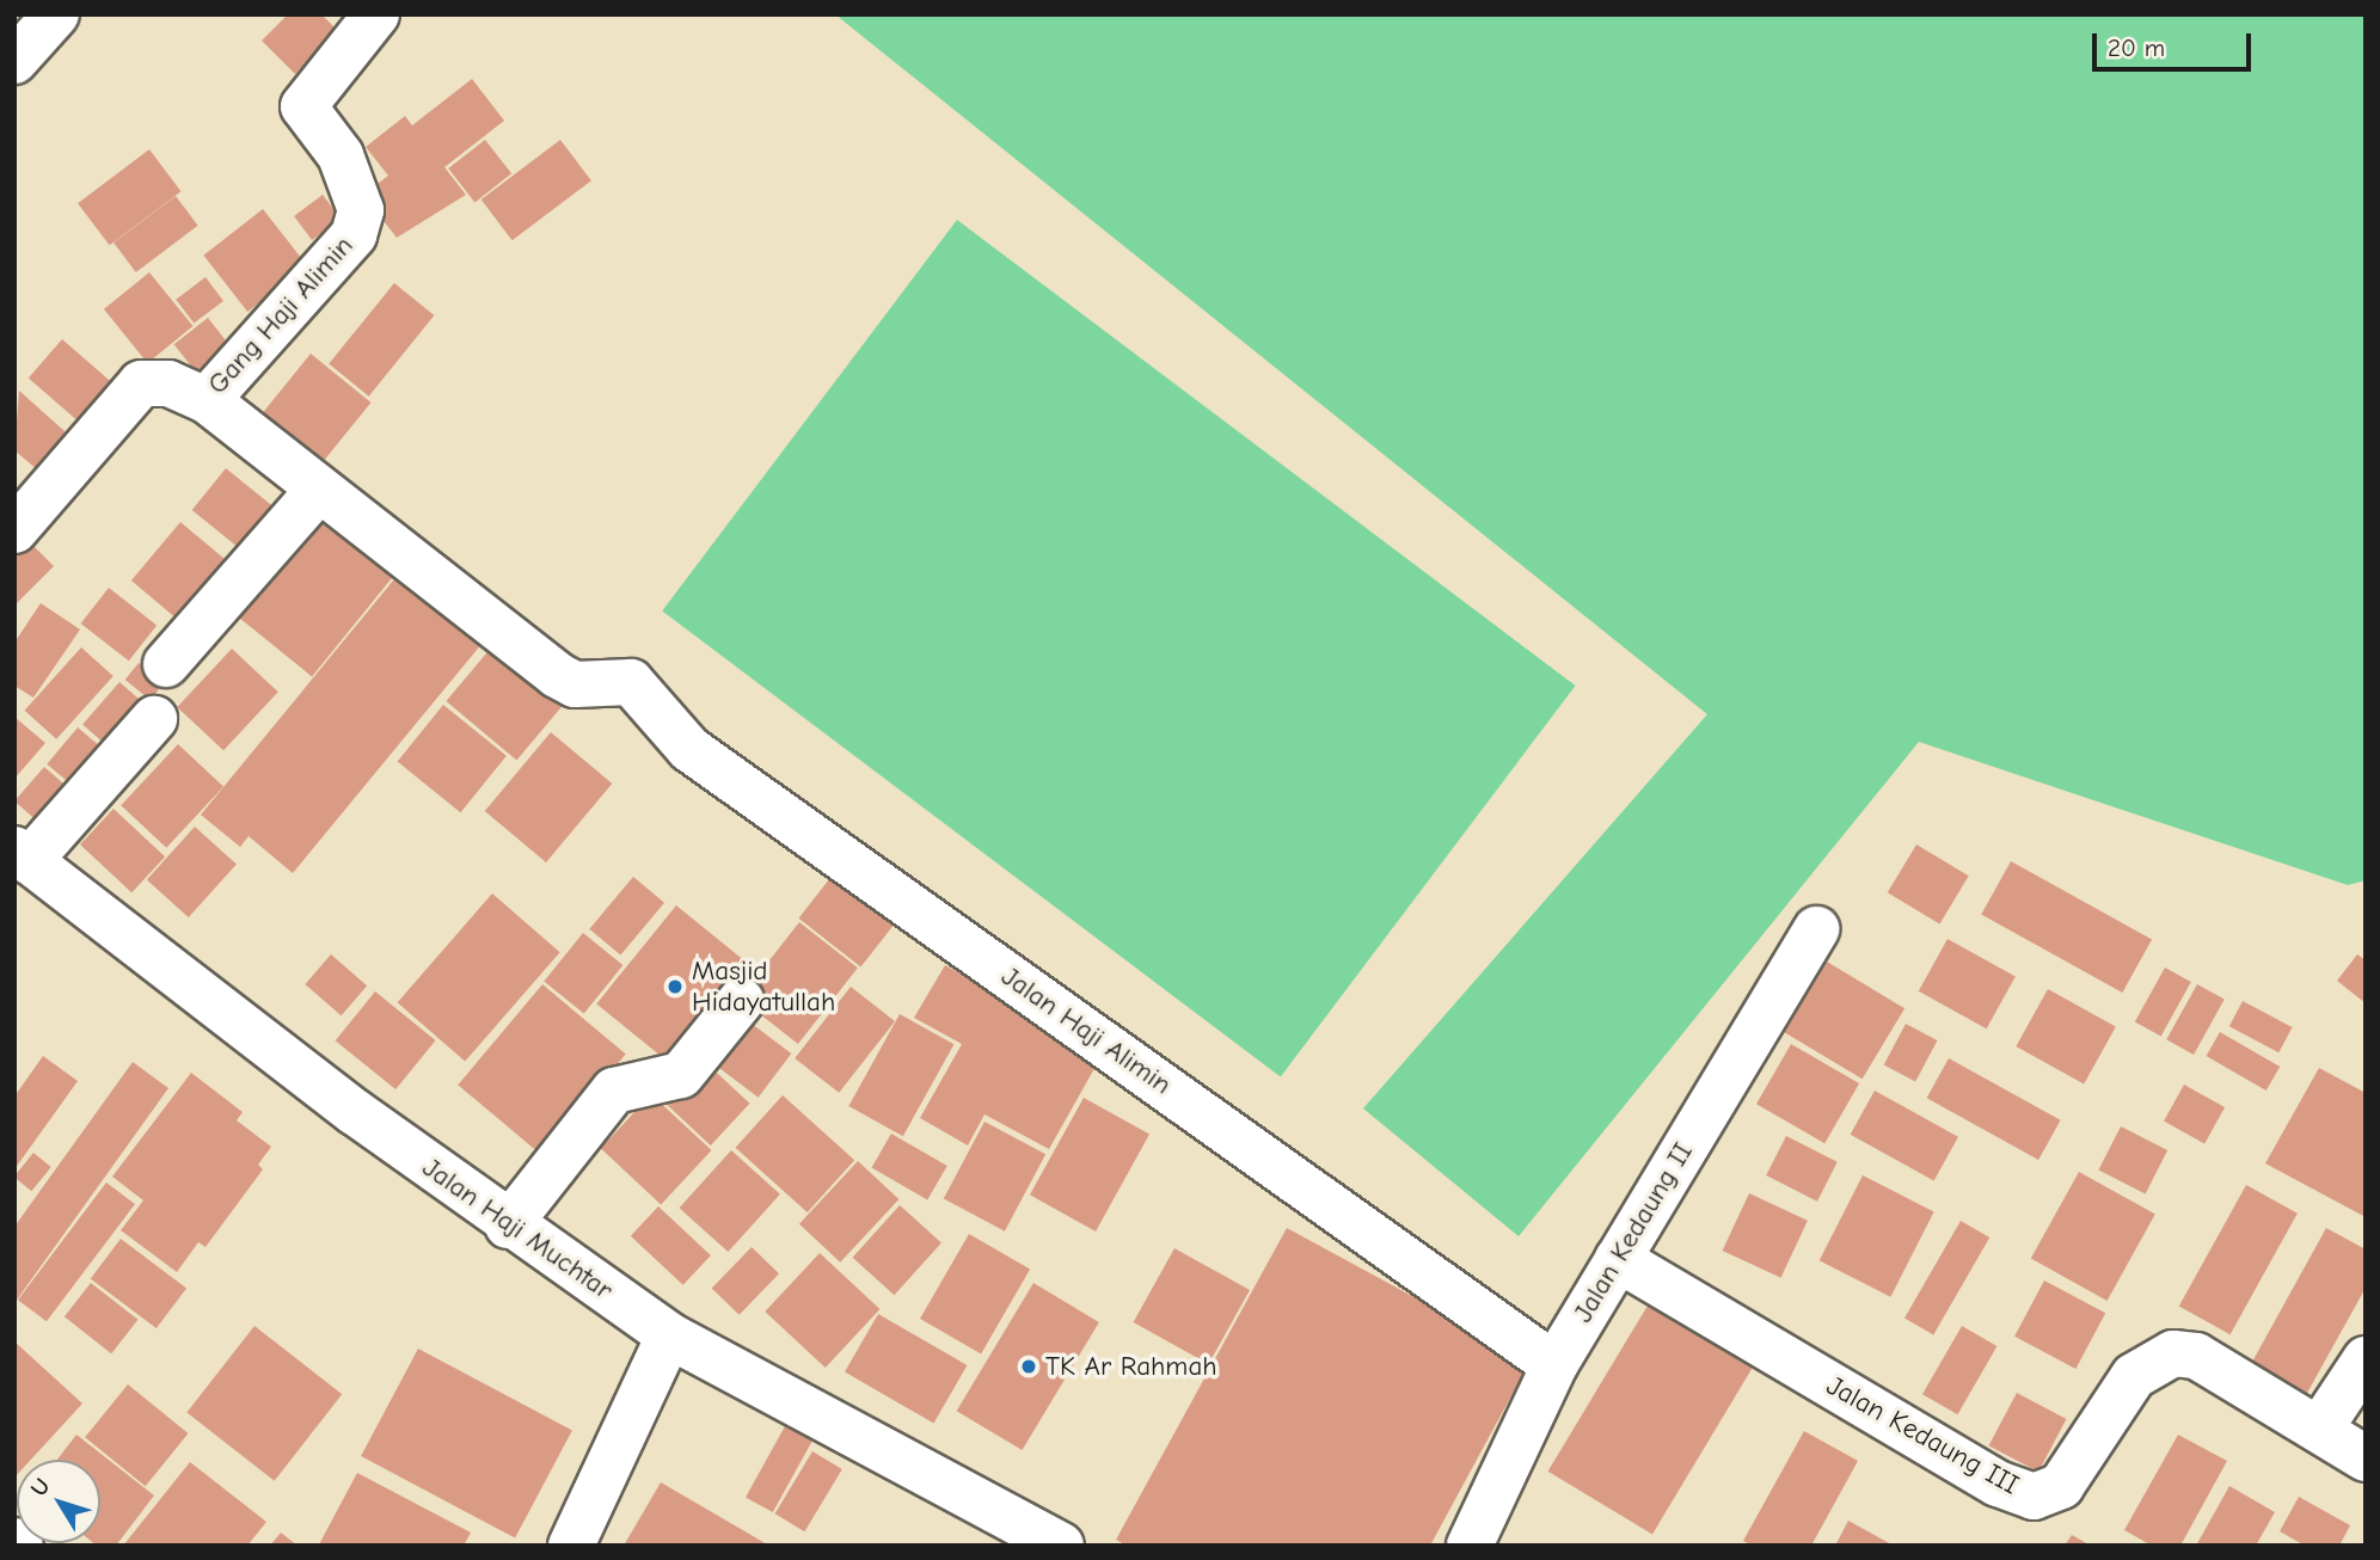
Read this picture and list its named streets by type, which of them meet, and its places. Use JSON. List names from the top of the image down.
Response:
{
  "streets": {
    "street": [
      "Gang Haji Alimin",
      "Jalan Haji Alimin",
      "Jalan Haji Muchtar",
      "Jalan Kedaung II",
      "Jalan Kedaung III"
    ]
  },
  "crossings": [
    ["Jalan Haji Alimin", "Jalan Kedaung II"],
    ["Jalan Kedaung II", "Jalan Kedaung III"]
  ],
  "places": ["Masjid Hidayatullah", "TK Ar Rahmah"],
  "scale_bar": "20 m",
  "north": "top left"
}
